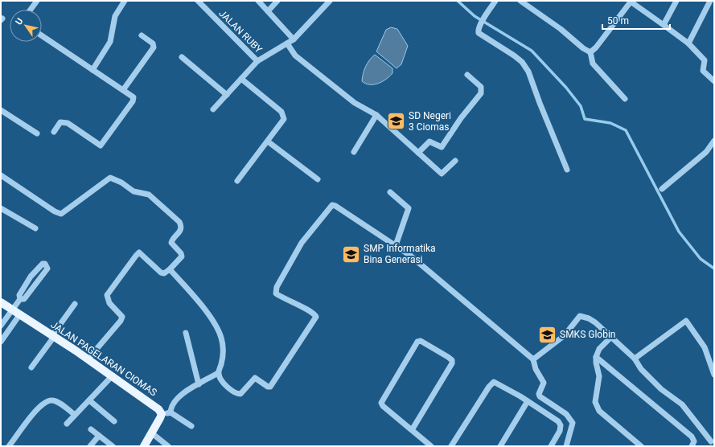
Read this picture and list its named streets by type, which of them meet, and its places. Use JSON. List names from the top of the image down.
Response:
{
  "streets": {
    "main road": ["JALAN PAGELARAN CIOMAS"],
    "street": ["JALAN RUBY"]
  },
  "places": {
    "school or university": ["SD Negeri 3 Ciomas", "SMP Informatika Bina Generasi", "SMKS Globin"]
  },
  "scale_bar": "50 m",
  "north": "top left"
}
